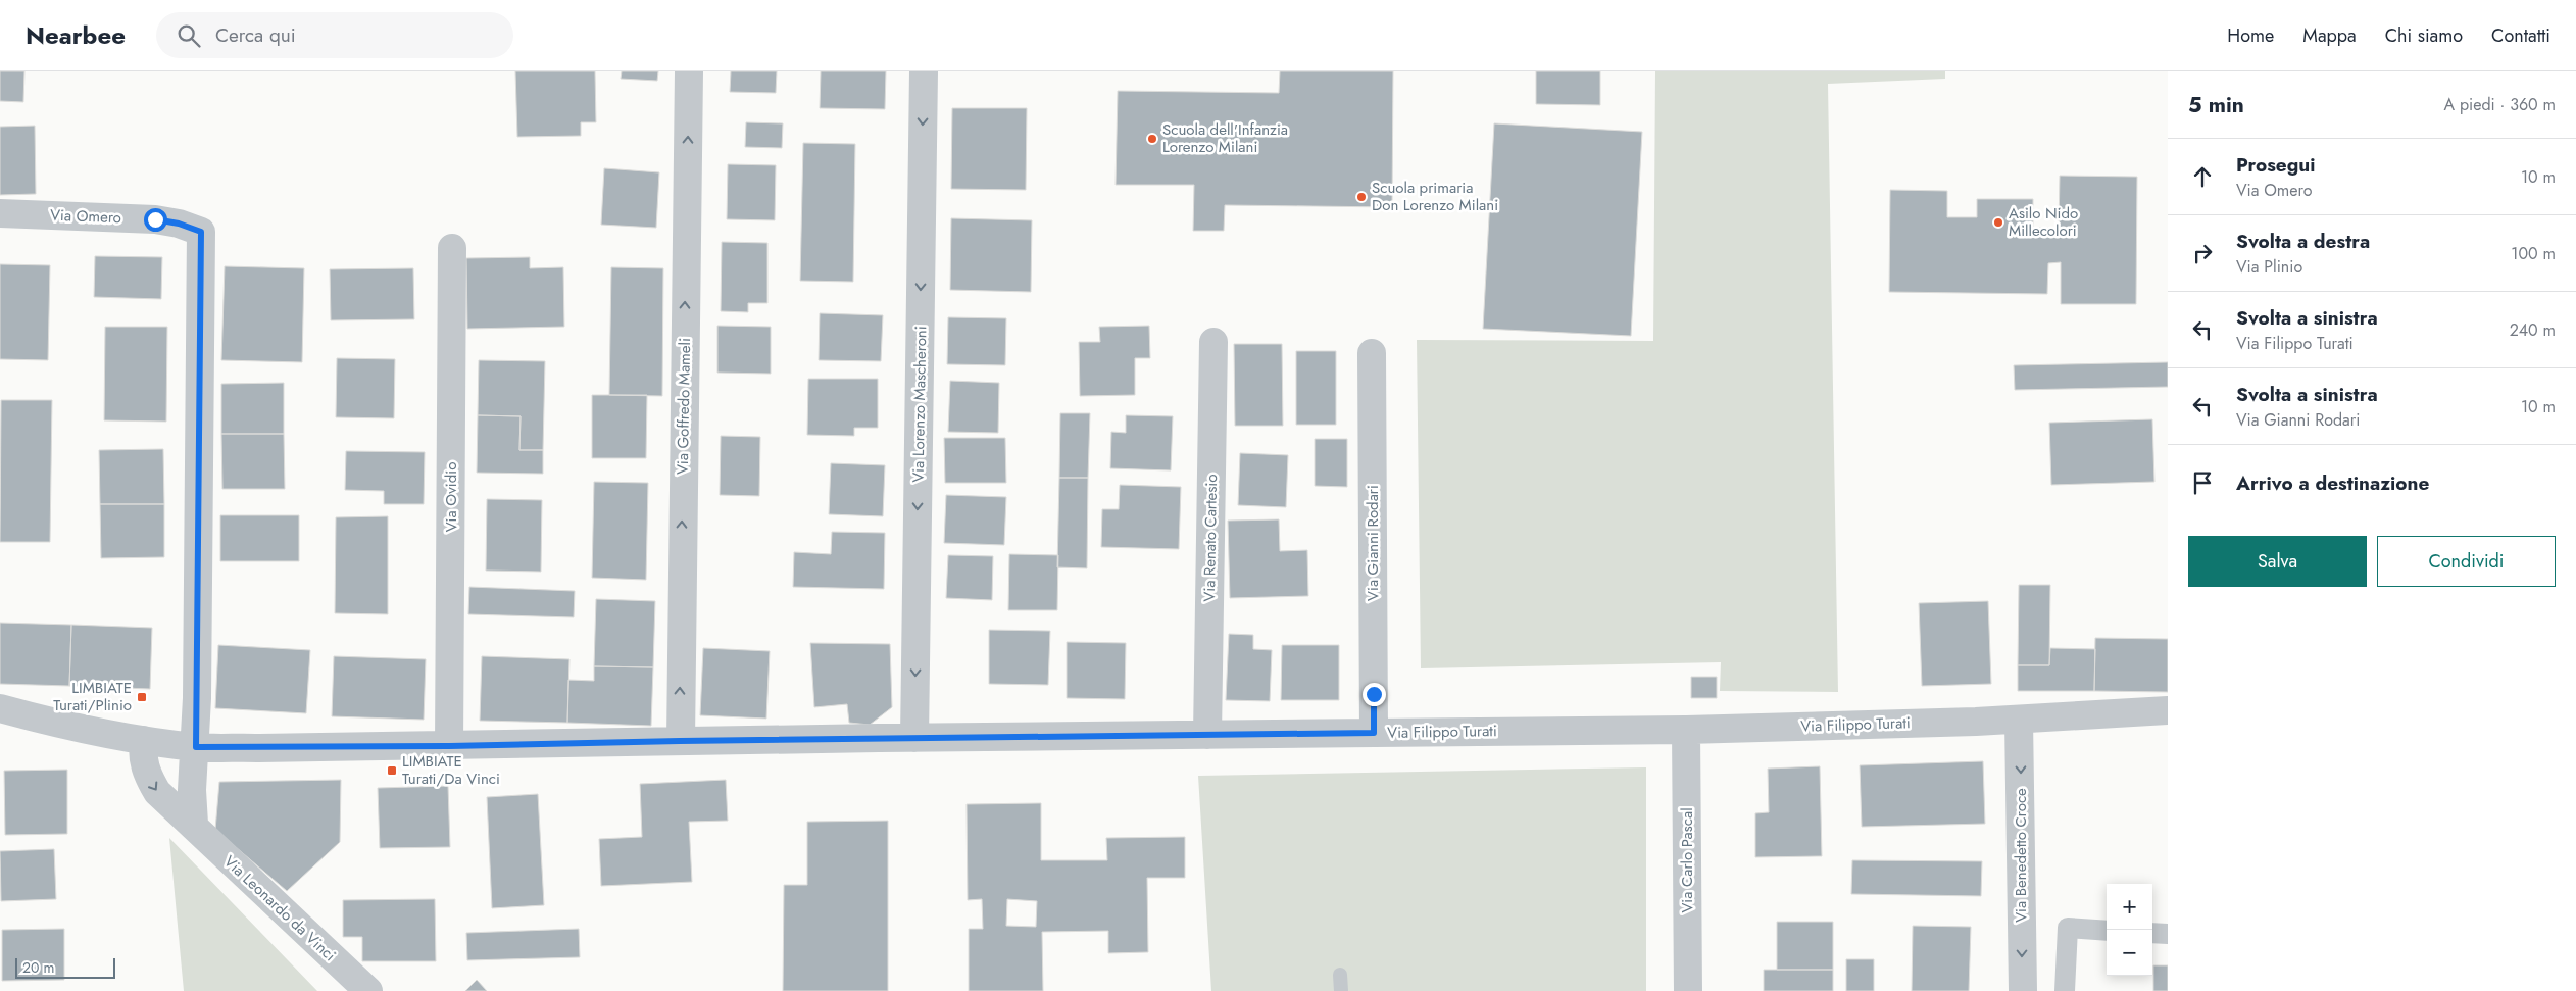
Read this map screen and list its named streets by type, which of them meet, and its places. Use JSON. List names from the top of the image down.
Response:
{
  "streets": {
    "street": [
      "Via Omero",
      "Via Lorenzo Mascheroni",
      "Via Goffredo Mameli",
      "Via Ovidio",
      "Via Renato Cartesio",
      "Via Gianni Rodari",
      "Via Filippo Turati",
      "Via Benedetto Croce",
      "Via Carlo Pascal",
      "Via Leonardo da Vinci"
    ]
  },
  "crossings": [
    ["Via Omero", "Via Filippo Turati"],
    ["Via Lorenzo Mascheroni", "Via Filippo Turati"],
    ["Via Goffredo Mameli", "Via Filippo Turati"],
    ["Via Ovidio", "Via Filippo Turati"],
    ["Via Renato Cartesio", "Via Filippo Turati"],
    ["Via Gianni Rodari", "Via Filippo Turati"],
    ["Via Filippo Turati", "Via Benedetto Croce"],
    ["Via Filippo Turati", "Via Carlo Pascal"]
  ],
  "one_way": ["Via Lorenzo Mascheroni", "Via Goffredo Mameli", "Via Benedetto Croce"],
  "places": {
    "other": ["Scuola dell'Infanzia Lorenzo Milani", "Scuola primaria Don Lorenzo Milani", "Asilo Nido Millecolori"],
    "transit": ["LIMBIATE Turati/Plinio", "LIMBIATE Turati/Da Vinci"]
  },
  "scale_bar": "20 m",
  "page": {
    "header": "Nearbee",
    "search": "Cerca qui",
    "nav": [
      "Home",
      "Mappa",
      "Chi siamo",
      "Contatti"
    ],
    "heading": ["5 min", "A piedi · 360 m"],
    "list": [
      ["Prosegui", "Via Omero", "10 m"],
      ["Svolta a destra", "Via Plinio", "100 m"],
      ["Svolta a sinistra", "Via Filippo Turati", "240 m"],
      ["Svolta a sinistra", "Via Gianni Rodari", "10 m"],
      "Arrivo a destinazione"
    ],
    "buttons": ["Salva", "Condividi"],
    "map_buttons": ["+", "−"],
    "scale": "20 m"
  }
}
